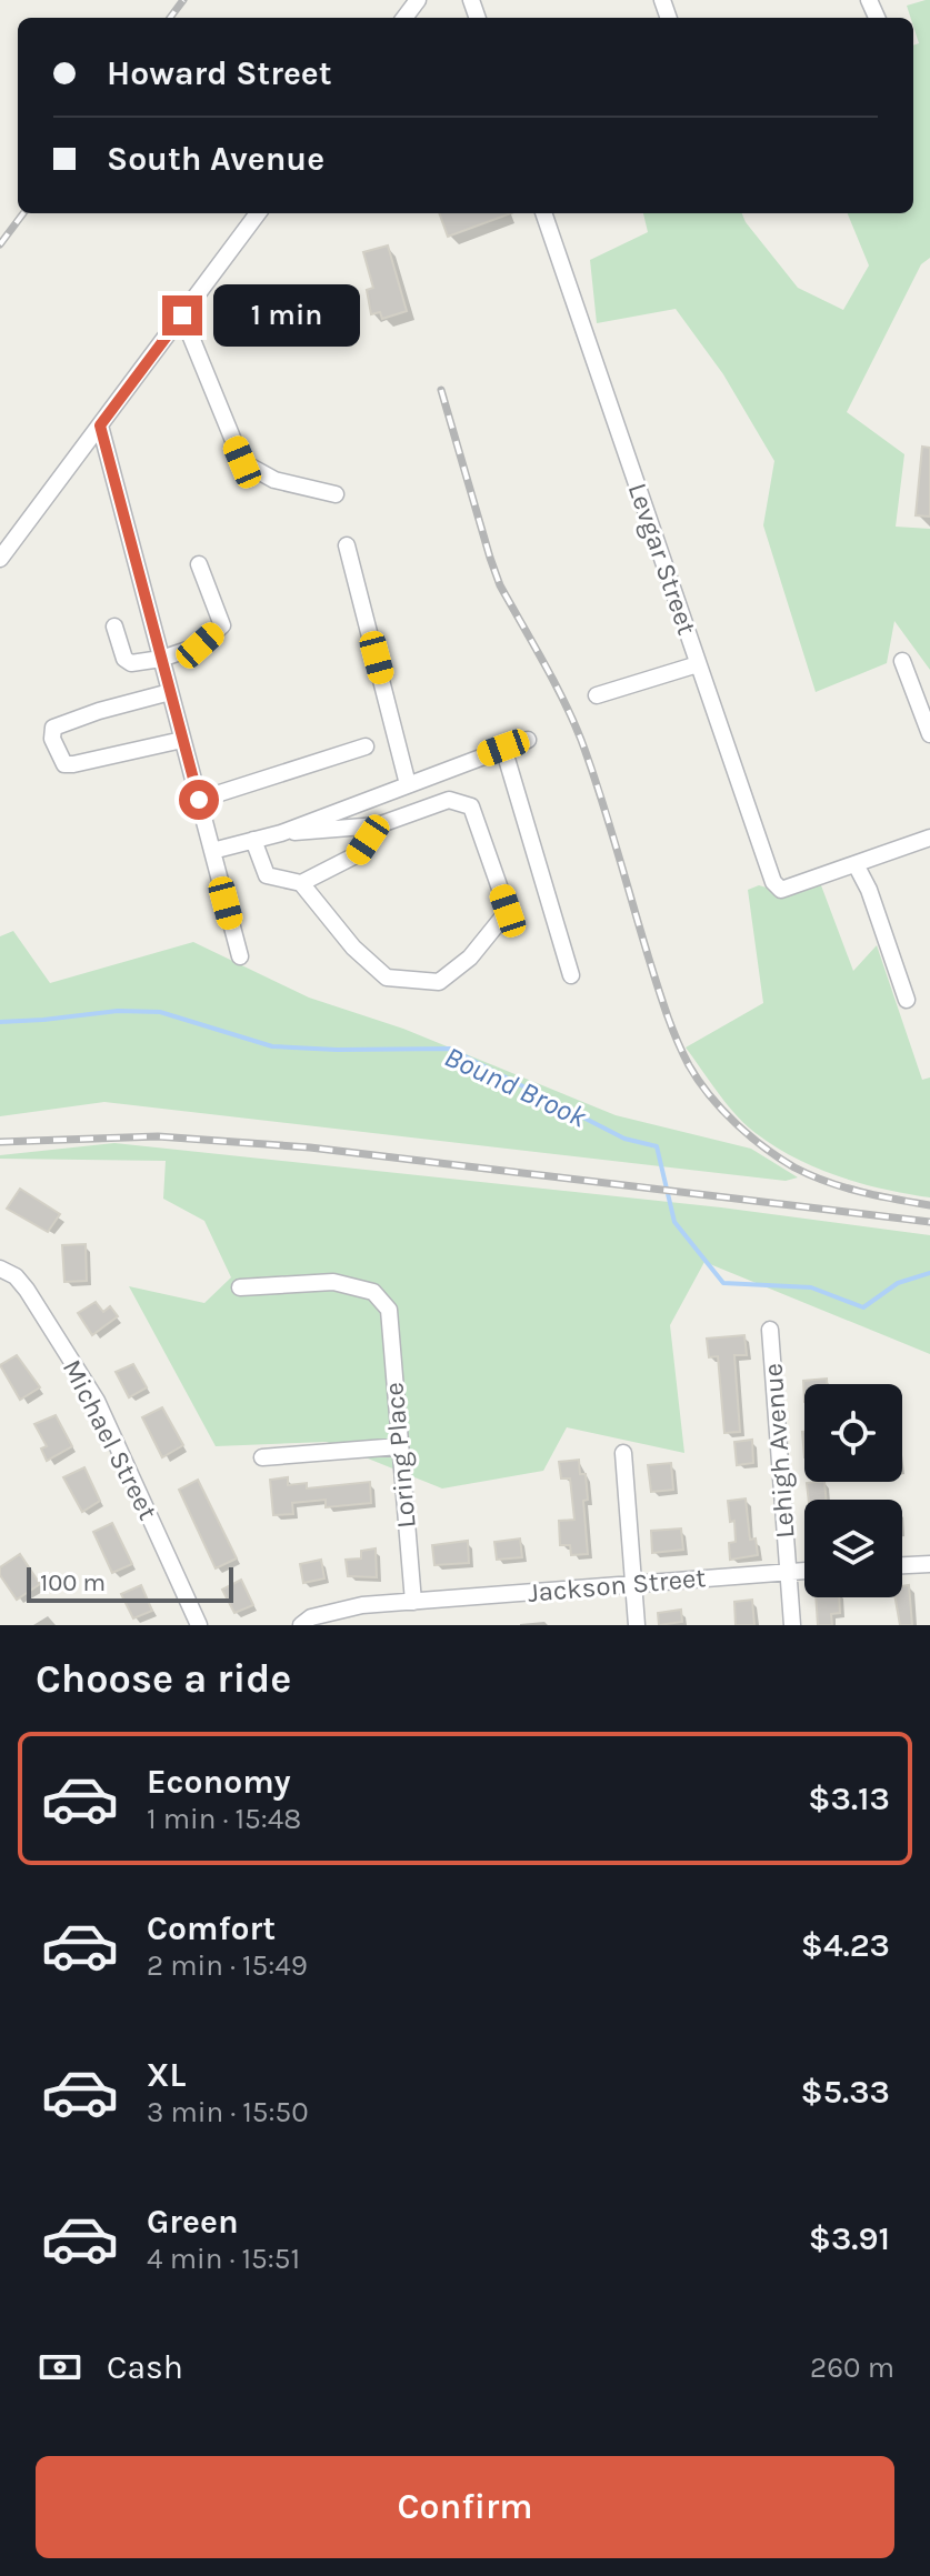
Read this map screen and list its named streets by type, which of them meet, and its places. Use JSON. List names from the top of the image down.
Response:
{
  "streets": {
    "street": [
      "Levgar Street",
      "Michael Street",
      "Lehigh Avenue",
      "Loring Place",
      "Jackson Street"
    ]
  },
  "crossings": [
    ["Lehigh Avenue", "Jackson Street"],
    ["Loring Place", "Jackson Street"]
  ],
  "water": ["Bound Brook"],
  "scale_bar": "100 m",
  "page": {
    "banner": ["Howard Street", "South Avenue"],
    "bubble": "1 min",
    "scale": "100 m",
    "heading": "Choose a ride",
    "list": [
      {
        "name": "Economy",
        "note": "1 min · 15:48",
        "value": "$3.13"
      },
      {
        "name": "Comfort",
        "note": "2 min · 15:49",
        "value": "$4.23"
      },
      {
        "name": "XL",
        "note": "3 min · 15:50",
        "value": "$5.33"
      },
      {
        "name": "Green",
        "note": "4 min · 15:51",
        "value": "$3.91"
      }
    ],
    "pay": ["Cash", "260 m"],
    "buttons": "Confirm"
  }
}
